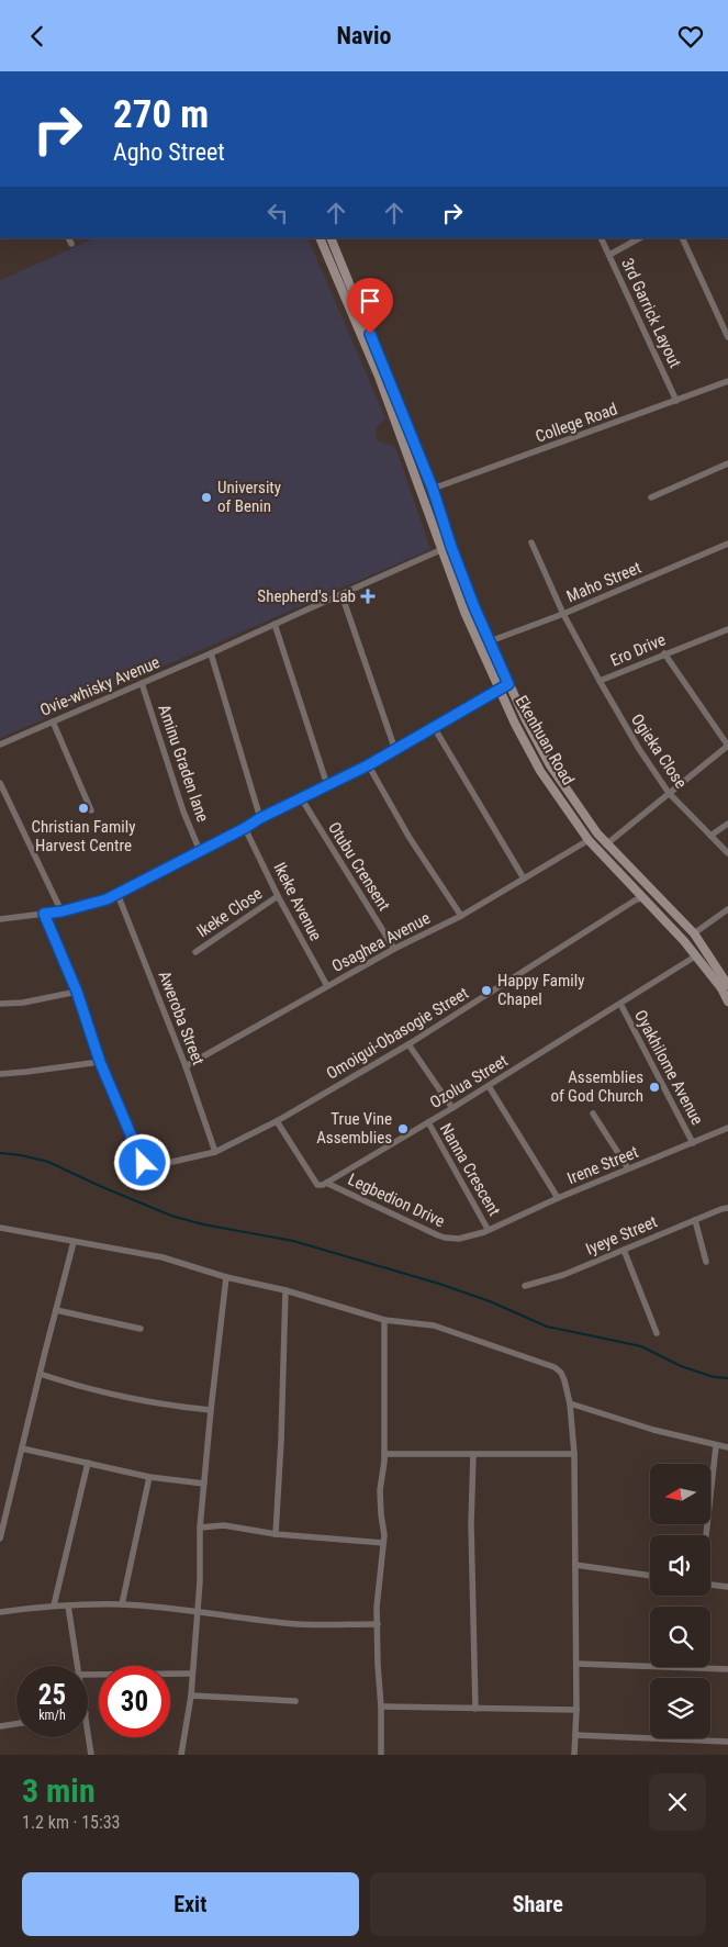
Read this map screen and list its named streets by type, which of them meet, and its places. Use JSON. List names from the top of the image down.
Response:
{
  "streets": {
    "main road": ["Ekenhuan Road"],
    "street": [
      "3rd Garrick Layout",
      "College Road",
      "Maho Street",
      "Ero Drive",
      "Ovie-whisky Avenue",
      "Ogieka Close",
      "Aminu Graden lane",
      "Otubu Crensent",
      "Ikeke Avenue",
      "Ikeke Close",
      "Osaghea Avenue",
      "Aweroba Street",
      "Omoigui-Obasogie Street",
      "Oyakhilome Avenue",
      "Ozolua Street",
      "Irene Street",
      "Nanna Crescent",
      "Legbedion Drive",
      "Iyeye Street"
    ]
  },
  "crossings": [
    ["3rd Garrick Layout", "College Road"],
    ["College Road", "Ekenhuan Road"],
    ["Maho Street", "Ero Drive"],
    ["Maho Street", "Ekenhuan Road"],
    ["Ero Drive", "Ogieka Close"],
    ["Ovie-whisky Avenue", "Ekenhuan Road"],
    ["Ovie-whisky Avenue", "Aminu Graden lane"],
    ["Ekenhuan Road", "Osaghea Avenue"],
    ["Ekenhuan Road", "Omoigui-Obasogie Street"],
    ["Ekenhuan Road", "Ozolua Street"],
    ["Otubu Crensent", "Osaghea Avenue"],
    ["Ikeke Avenue", "Ikeke Close"],
    ["Ikeke Avenue", "Osaghea Avenue"],
    ["Osaghea Avenue", "Aweroba Street"],
    ["Aweroba Street", "Omoigui-Obasogie Street"],
    ["Oyakhilome Avenue", "Ozolua Street"],
    ["Oyakhilome Avenue", "Irene Street"],
    ["Ozolua Street", "Nanna Crescent"],
    ["Ozolua Street", "Legbedion Drive"],
    ["Irene Street", "Nanna Crescent"],
    ["Irene Street", "Legbedion Drive"],
    ["Nanna Crescent", "Legbedion Drive"]
  ],
  "places": {
    "other": [
      "University of Benin",
      "Christian Family Harvest Centre",
      "Happy Family Chapel",
      "Assemblies of God Church",
      "True Vine Assemblies"
    ],
    "health": ["Shepherd's Lab"]
  },
  "north": "left",
  "page": {
    "header": "Navio",
    "turn": ["270 m", "Agho Street"],
    "speed": "25 km/h",
    "limit": "30",
    "heading": ["3 min", "1.2 km · 15:33"],
    "buttons": ["Exit", "Share"]
  }
}
